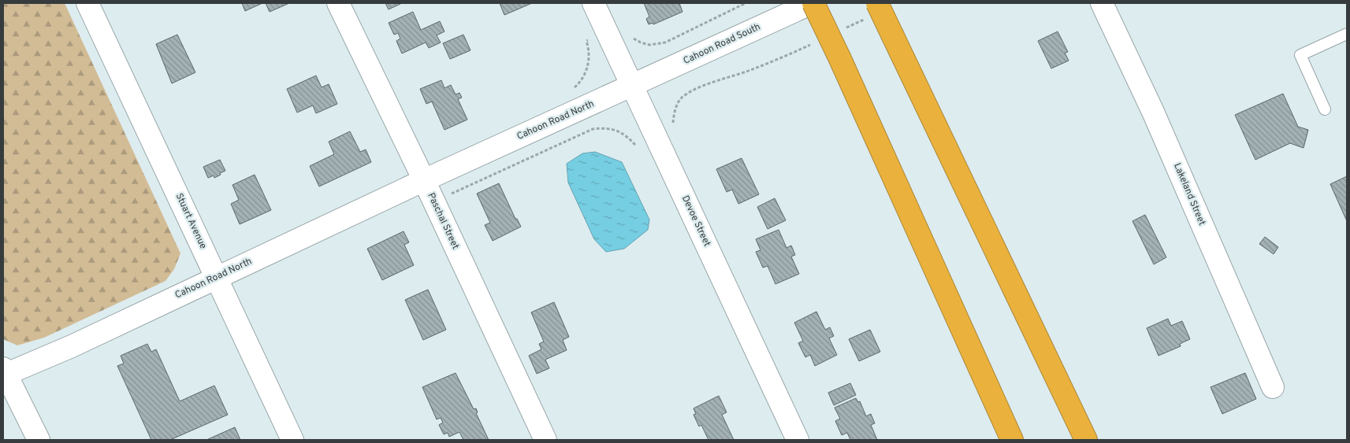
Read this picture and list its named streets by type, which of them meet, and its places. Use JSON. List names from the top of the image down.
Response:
{
  "streets": {
    "street": [
      "Cahoon Road South",
      "Cahoon Road North",
      "Lakeland Street",
      "Stuart Avenue",
      "Paschal Street",
      "Devoe Street"
    ]
  },
  "crossings": [
    ["Cahoon Road South", "Cahoon Road North"],
    ["Cahoon Road South", "Devoe Street"],
    ["Cahoon Road North", "Stuart Avenue"],
    ["Cahoon Road North", "Paschal Street"],
    ["Cahoon Road North", "Devoe Street"]
  ]
}
